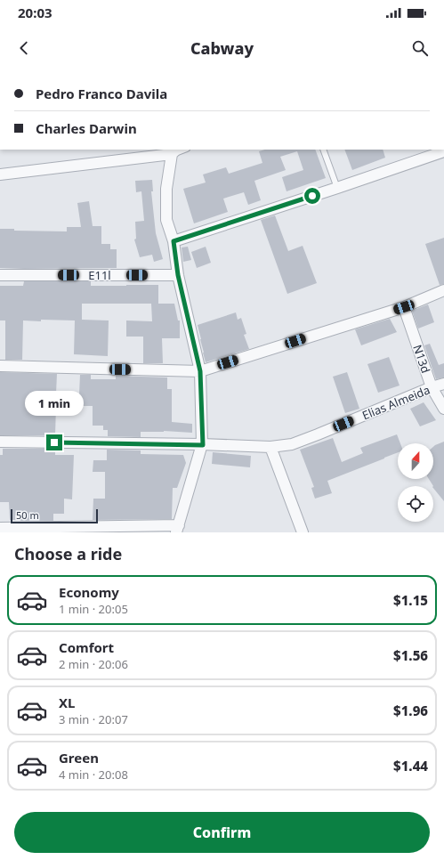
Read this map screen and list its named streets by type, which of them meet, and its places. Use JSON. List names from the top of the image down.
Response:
{
  "streets": {
    "street": ["E11l", "N13d", "Elias Almeida"]
  },
  "crossings": [
    ["N13d", "Elias Almeida"]
  ],
  "scale_bar": "50 m",
  "north": "top",
  "page": {
    "status": "20:03",
    "header": "Cabway",
    "banner": ["Pedro Franco Davila", "Charles Darwin"],
    "bubble": "1 min",
    "scale": "50 m",
    "heading": "Choose a ride",
    "list": [
      {
        "name": "Economy",
        "note": "1 min · 20:05",
        "value": "$1.15"
      },
      {
        "name": "Comfort",
        "note": "2 min · 20:06",
        "value": "$1.56"
      },
      {
        "name": "XL",
        "note": "3 min · 20:07",
        "value": "$1.96"
      },
      {
        "name": "Green",
        "note": "4 min · 20:08",
        "value": "$1.44"
      }
    ],
    "buttons": "Confirm"
  }
}
